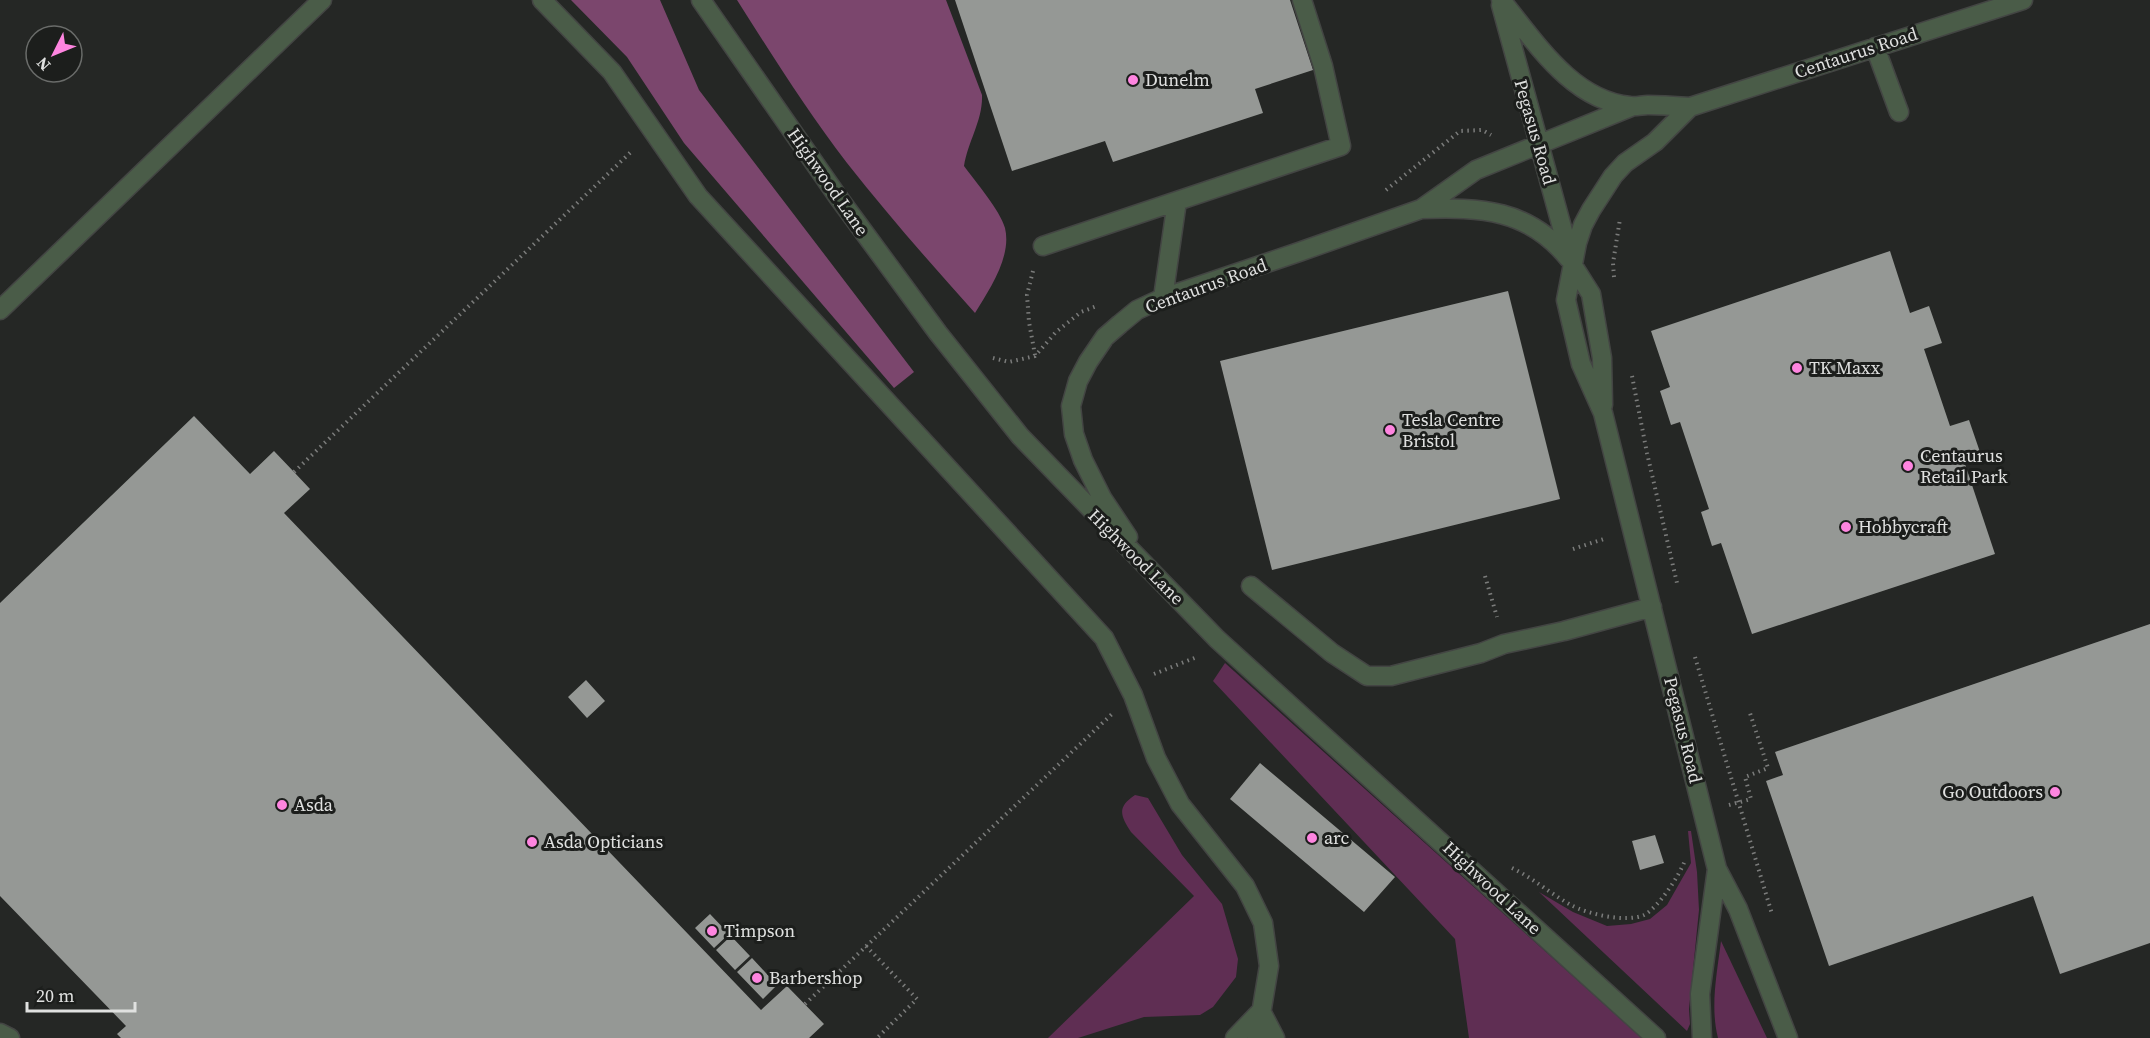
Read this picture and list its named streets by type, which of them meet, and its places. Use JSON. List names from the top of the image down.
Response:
{
  "streets": {
    "street": ["Centaurus Road", "Pegasus Road", "Highwood Lane"]
  },
  "crossings": [
    ["Centaurus Road", "Pegasus Road"],
    ["Centaurus Road", "Highwood Lane"]
  ],
  "places": [
    "Dunelm",
    "TK Maxx",
    "Tesla Centre Bristol",
    "Centaurus Retail Park",
    "Hobbycraft",
    "Go Outdoors",
    "Asda",
    "arc",
    "Asda Opticians",
    "Timpson",
    "Barbershop"
  ],
  "scale_bar": "20 m",
  "north": "bottom left"
}
